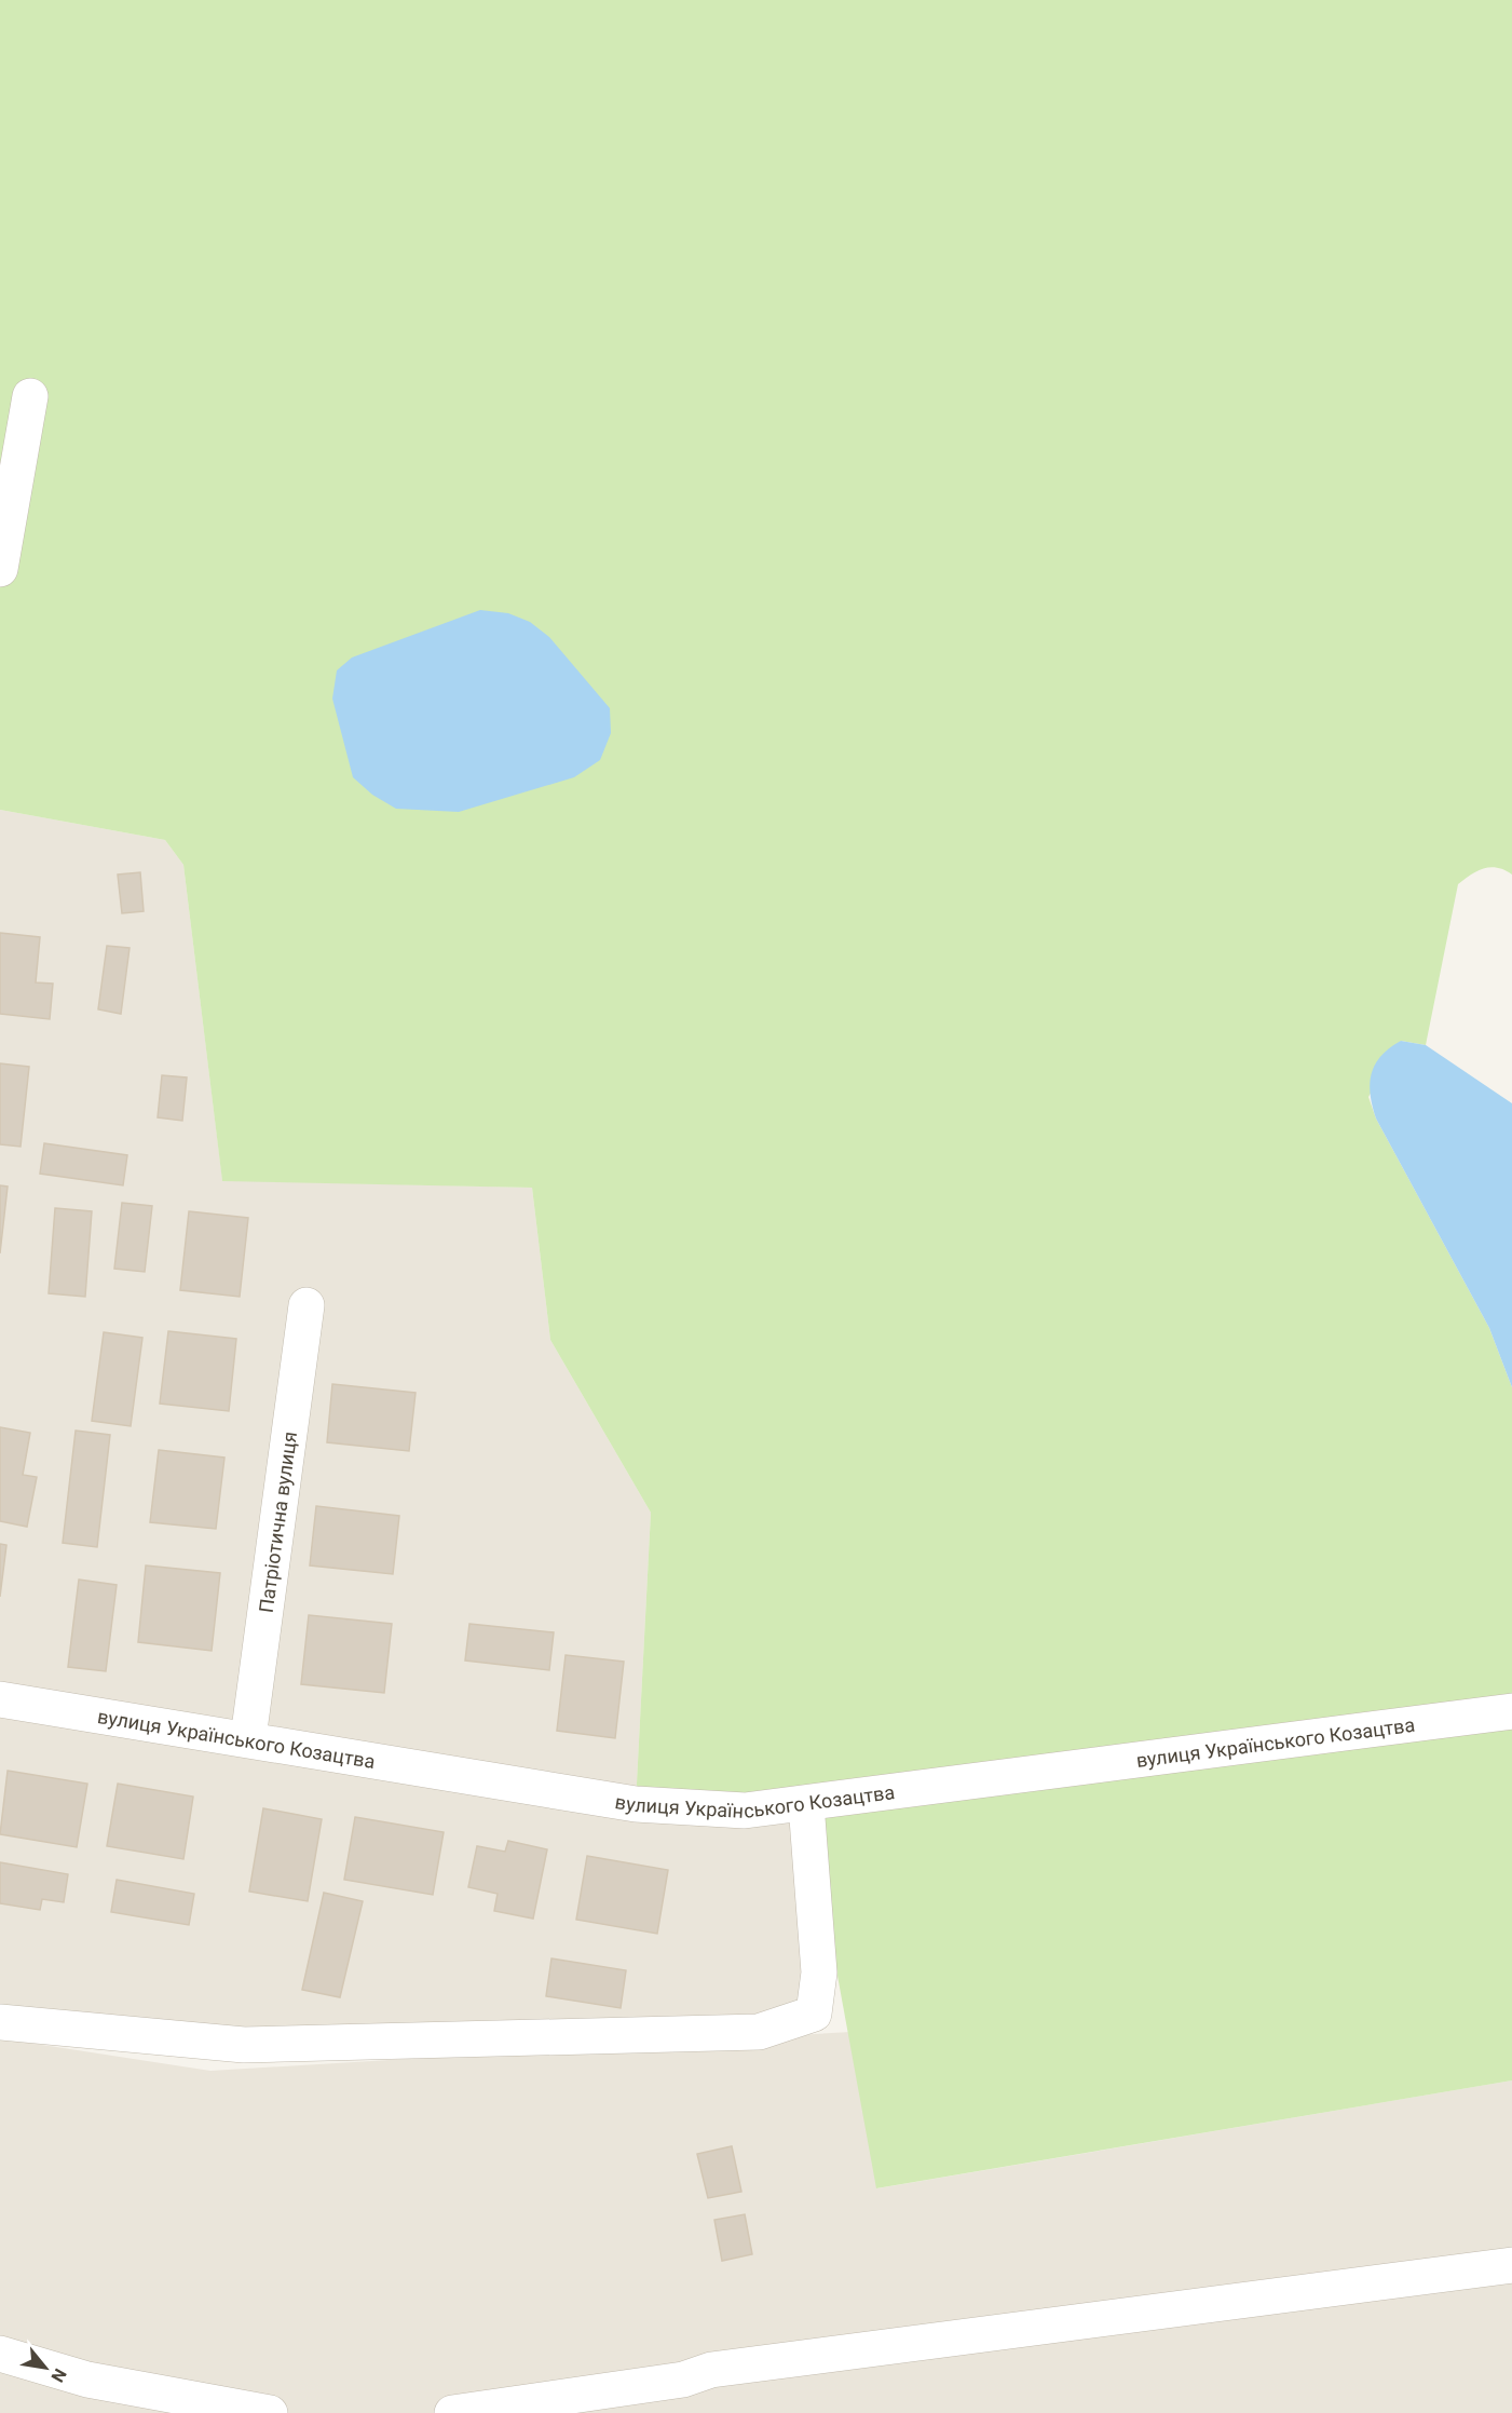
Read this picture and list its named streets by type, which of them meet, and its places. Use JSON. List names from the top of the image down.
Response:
{
  "streets": {
    "street": ["Патріотична вулиця", "вулиця Українського Козацтва"]
  },
  "crossings": [
    ["Патріотична вулиця", "вулиця Українського Козацтва"]
  ],
  "north": "bottom right"
}
